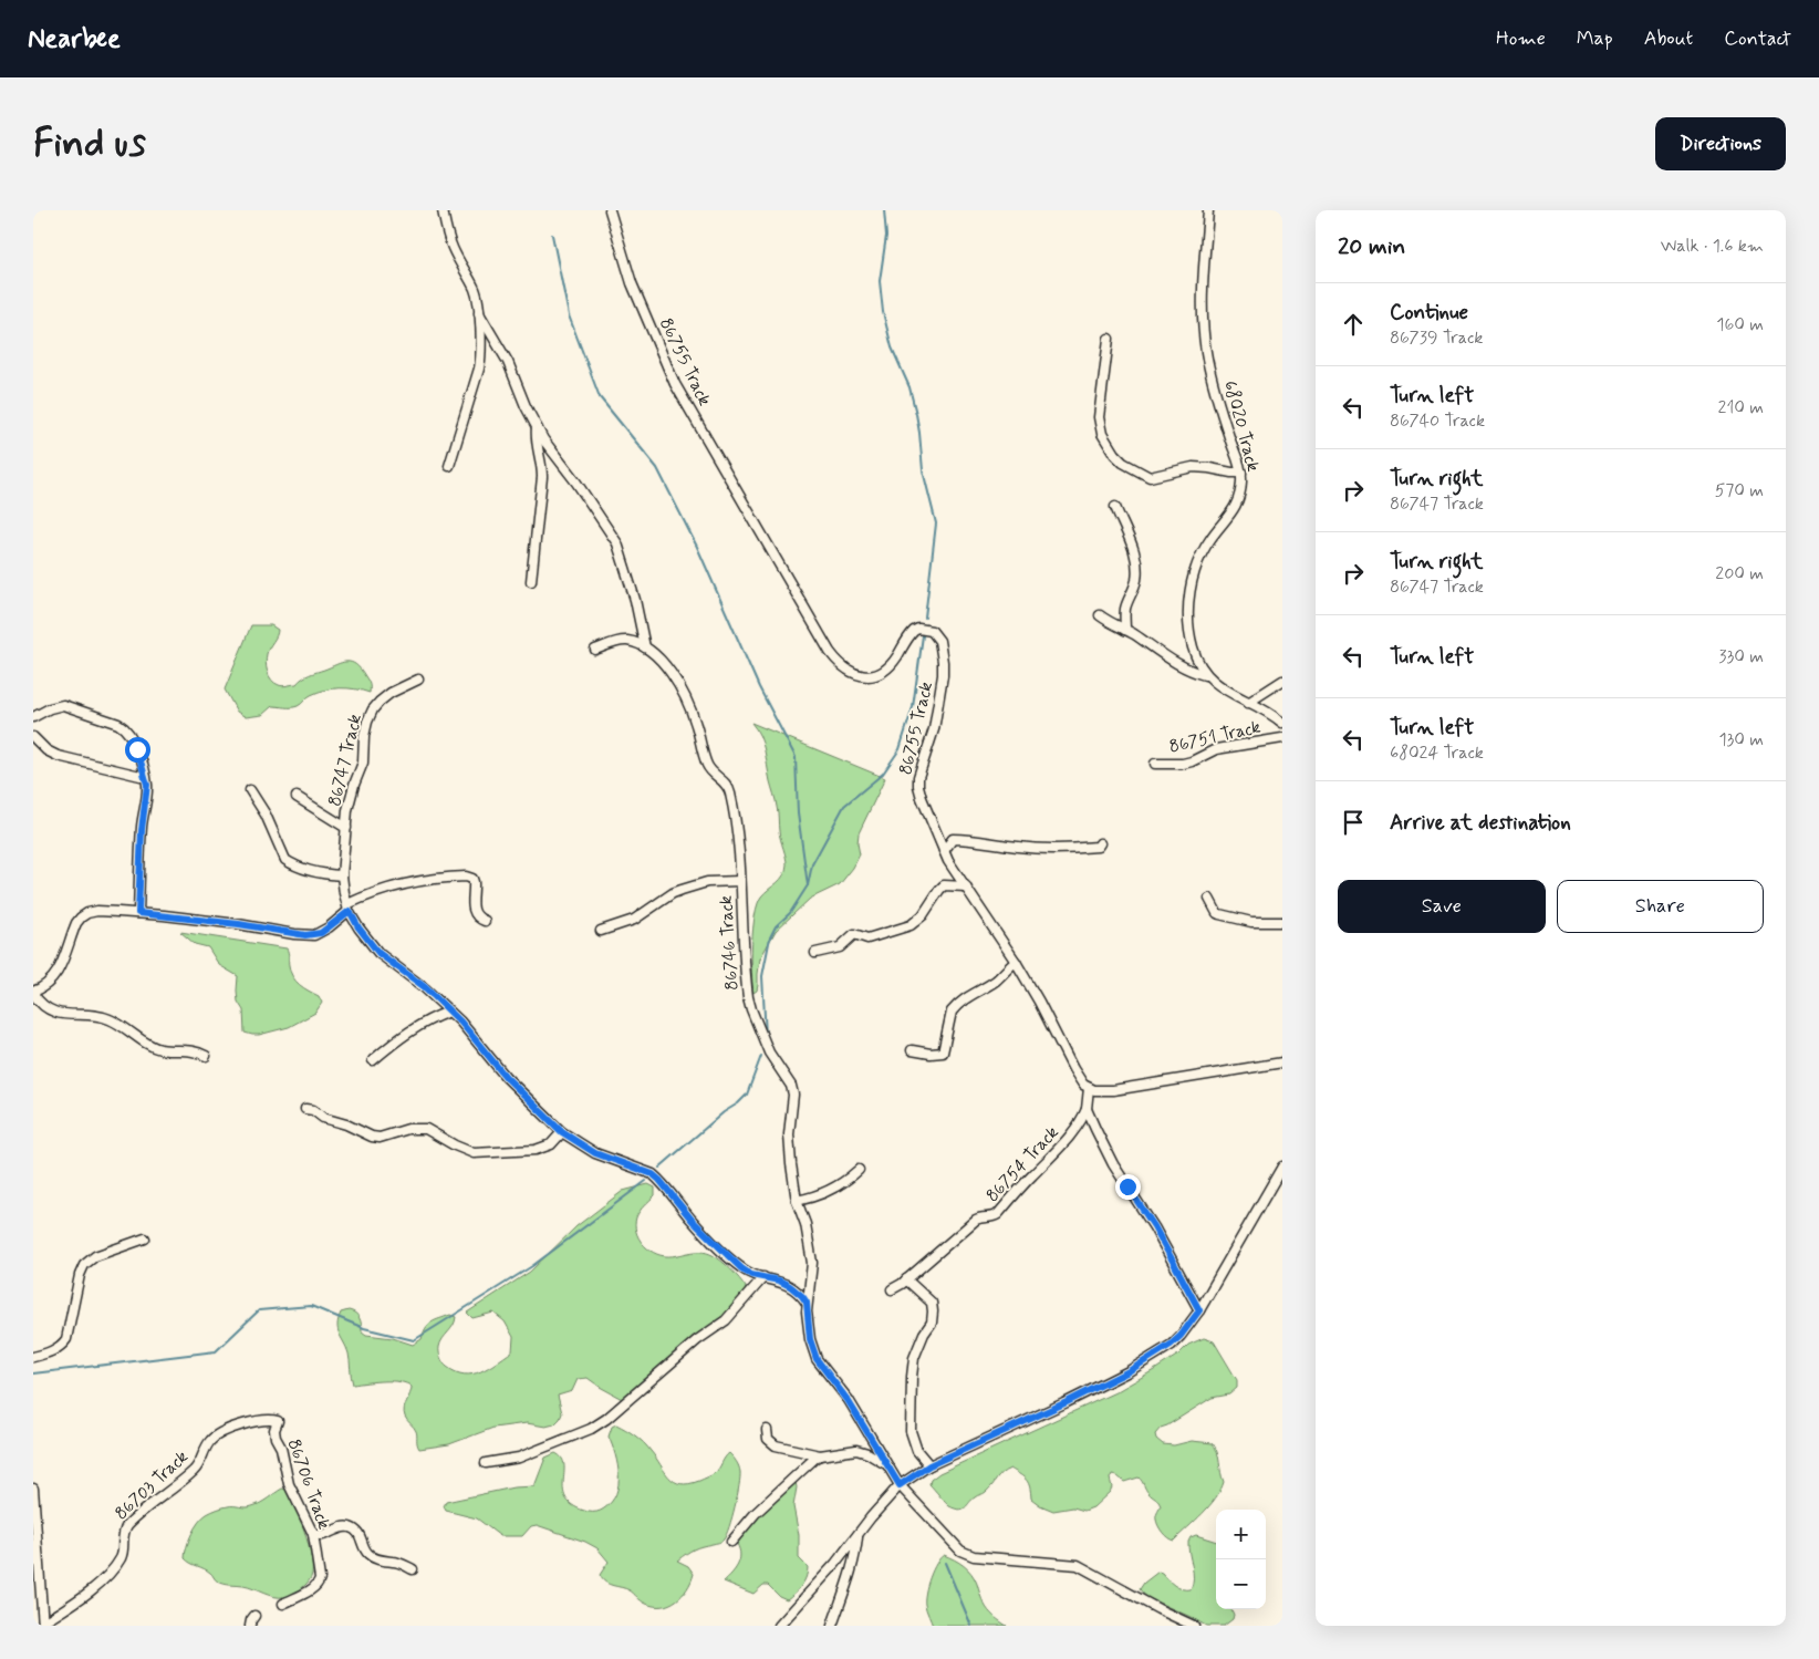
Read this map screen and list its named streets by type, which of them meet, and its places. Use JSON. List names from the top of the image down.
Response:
{
  "streets": {
    "street": [
      "86755 Track",
      "68020 Track",
      "86751 Track",
      "86747 Track",
      "86746 Track",
      "86754 Track",
      "86706 Track",
      "86703 Track"
    ]
  },
  "crossings": [
    ["86747 Track", "86746 Track"],
    ["86706 Track", "86703 Track"]
  ],
  "page": {
    "header": "Nearbee",
    "nav": [
      "Home",
      "Map",
      "About",
      "Contact"
    ],
    "buttons": [
      "Directions",
      ["Save", "Share"]
    ],
    "title": "Find us",
    "heading": ["20 min", "Walk · 1.6 km"],
    "list": [
      ["Continue", "86739 Track", "160 m"],
      ["Turn left", "86740 Track", "210 m"],
      ["Turn right", "86747 Track", "570 m"],
      ["Turn right", "86747 Track", "200 m"],
      ["Turn left", "330 m"],
      ["Turn left", "68024 Track", "130 m"],
      "Arrive at destination"
    ],
    "map_buttons": ["+", "−"]
  }
}
